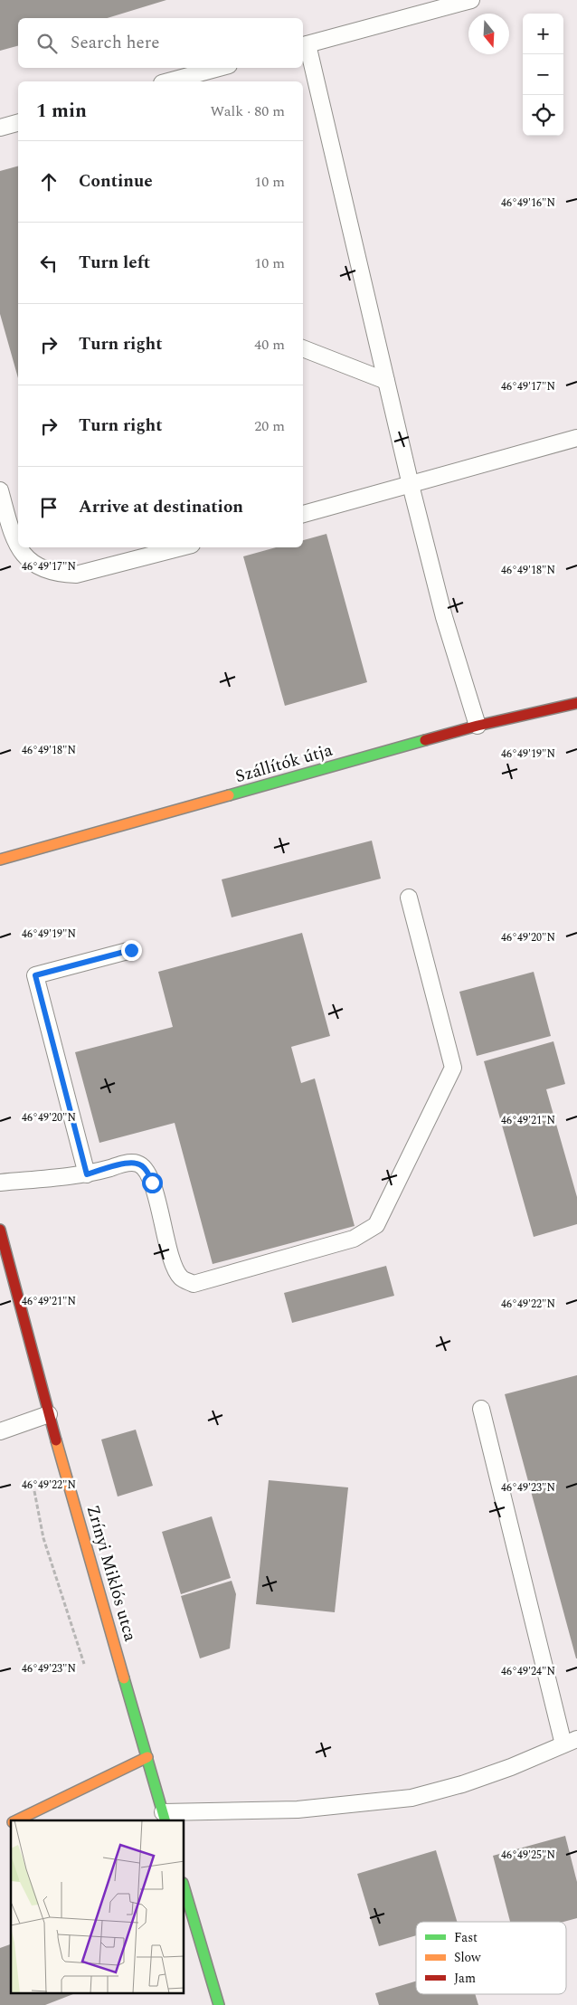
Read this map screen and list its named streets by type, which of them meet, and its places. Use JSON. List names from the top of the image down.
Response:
{
  "streets": {
    "street": ["Szállítók útja", "Zrínyi Miklós utca"]
  },
  "legend": ["Fast", "Slow", "Jam"],
  "north": "bottom",
  "page": {
    "map_buttons": ["+", "−"],
    "search": "Search here",
    "heading": ["1 min", "Walk · 80 m"],
    "list": [
      ["Continue", "10 m"],
      ["Turn left", "10 m"],
      ["Turn right", "40 m"],
      ["Turn right", "20 m"],
      "Arrive at destination"
    ]
  },
  "coordinates": [
    "46°49'16\"N",
    "46°49'17\"N",
    "46°49'18\"N",
    "46°49'19\"N",
    "46°49'20\"N",
    "46°49'21\"N",
    "46°49'22\"N",
    "46°49'23\"N",
    "46°49'24\"N",
    "46°49'25\"N"
  ]
}
